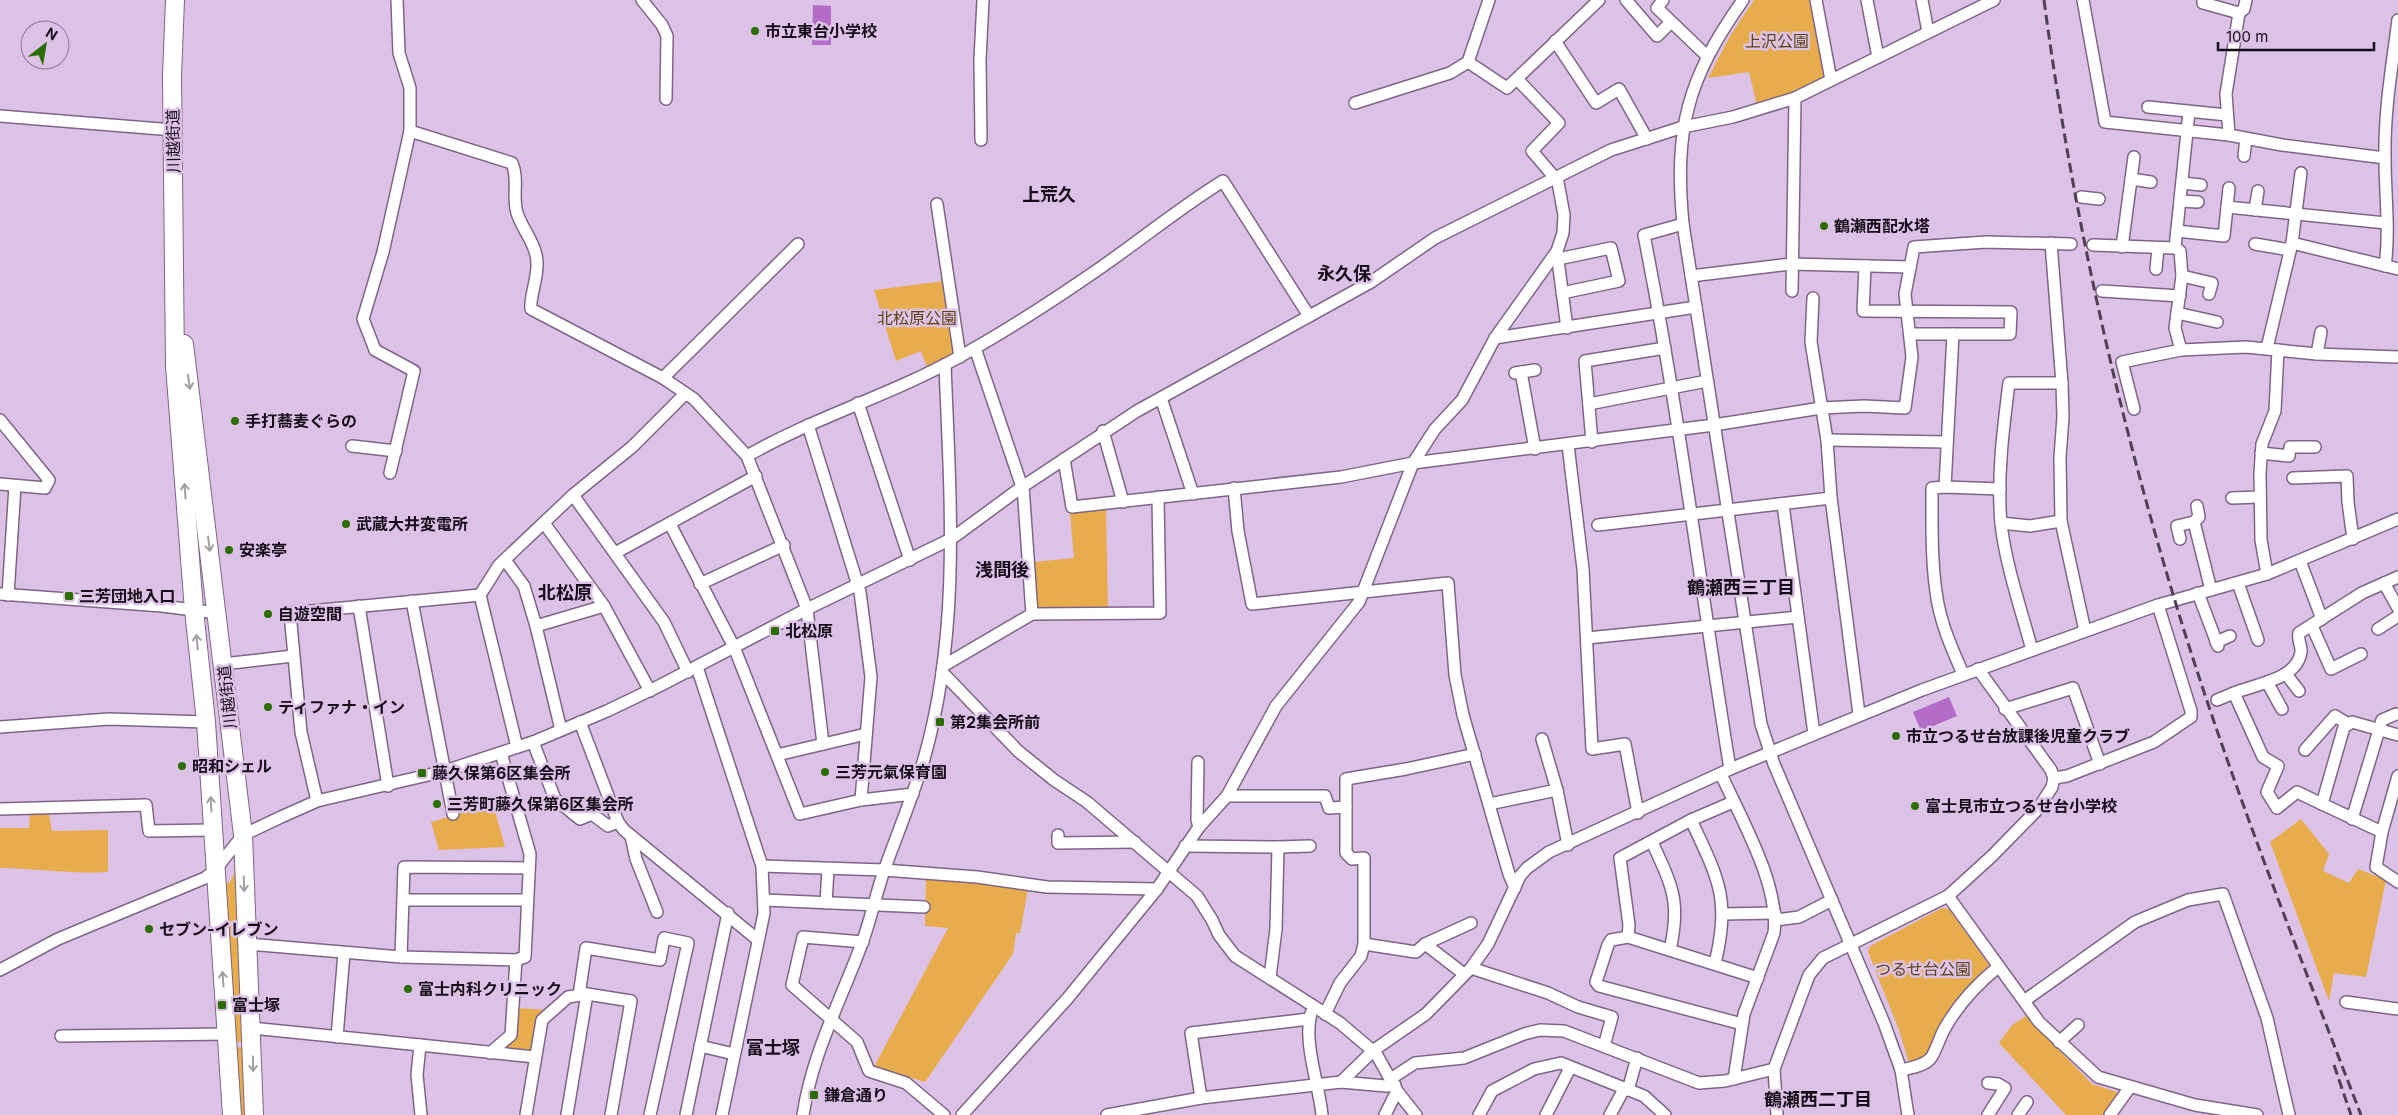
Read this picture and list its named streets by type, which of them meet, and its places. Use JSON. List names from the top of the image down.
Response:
{
  "streets": {
    "highway": ["川越街道"]
  },
  "districts": [
    "上荒久",
    "永久保",
    "浅間後",
    "鶴瀬西三丁目",
    "北松原",
    "富士塚",
    "鶴瀬西二丁目"
  ],
  "parks": ["上沢公園", "北松原公園", "つるせ台公園"],
  "places": {
    "other": [
      "市立東台小学校",
      "鶴瀬西配水塔",
      "手打蕎麦ぐらの",
      "武蔵大井変電所",
      "安楽亭",
      "自遊空間",
      "ティファナ・イン",
      "市立つるせ台放課後児童クラブ",
      "昭和シェル",
      "三芳元氣保育園",
      "三芳町藤久保第6区集会所",
      "富士見市立つるせ台小学校",
      "セブン-イレブン",
      "富士内科クリニック"
    ],
    "transit": [
      "三芳団地入口",
      "北松原",
      "第2集会所前",
      "藤久保第6区集会所",
      "富士塚",
      "鎌倉通り"
    ]
  },
  "scale_bar": "100 m",
  "north": "top right"
}
